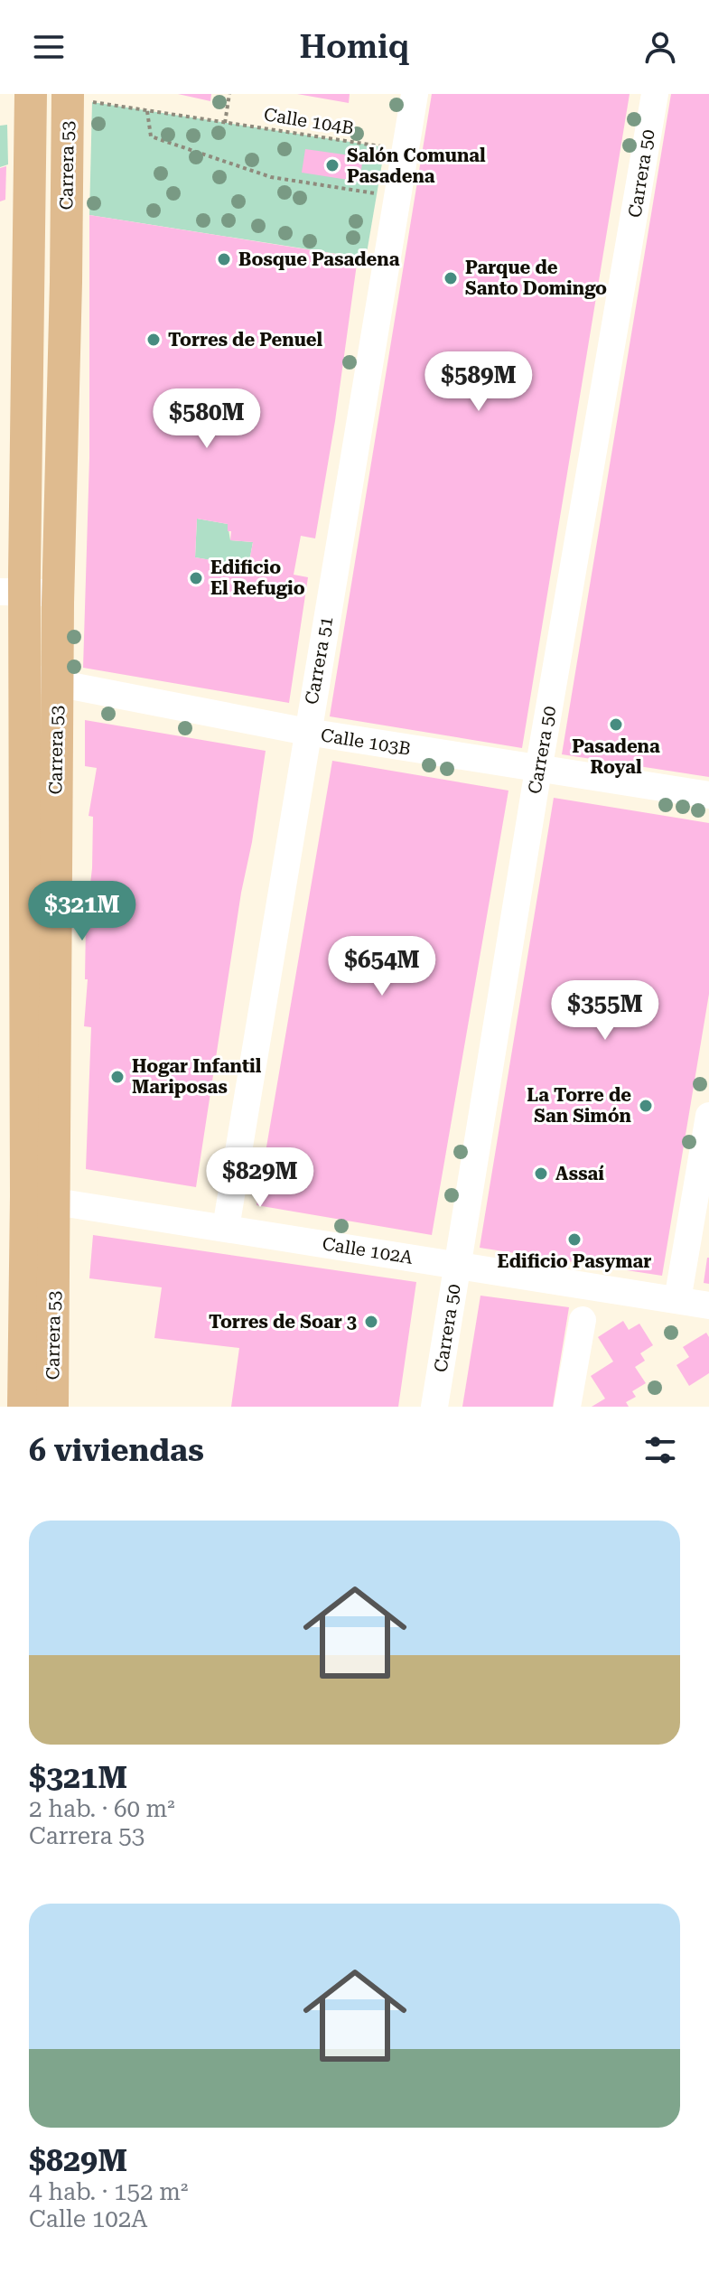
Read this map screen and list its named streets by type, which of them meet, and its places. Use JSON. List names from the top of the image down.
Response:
{
  "streets": {
    "main road": ["Carrera 53"],
    "street": [
      "Carrera 50",
      "Carrera 51",
      "Calle 103B",
      "Calle 102A"
    ],
    "path": ["Calle 104B"]
  },
  "crossings": [
    ["Calle 104B", "Carrera 53"],
    ["Calle 104B", "Carrera 51"],
    ["Carrera 53", "Calle 103B"],
    ["Carrera 53", "Calle 102A"],
    ["Carrera 50", "Calle 103B"],
    ["Carrera 50", "Calle 102A"],
    ["Carrera 51", "Calle 103B"],
    ["Carrera 51", "Calle 102A"]
  ],
  "places": [
    "Salón Comunal Pasadena",
    "Bosque Pasadena",
    "Parque de Santo Domingo",
    "Torres de Penuel",
    "Edificio El Refugio",
    "Pasadena Royal",
    "Hogar Infantil Mariposas",
    "La Torre de San Simón",
    "Assaí",
    "Edificio Pasymar",
    "Torres de Soar 3"
  ],
  "page": {
    "header": "Homiq",
    "price": [
      "$589M",
      "$580M",
      "$321M",
      "$654M",
      "$355M",
      "$829M"
    ],
    "heading": "6 viviendas",
    "list": [
      {
        "name": "$321M",
        "note": "2 hab. · 60 m² · Carrera 53"
      },
      {
        "name": "$829M",
        "note": "4 hab. · 152 m² · Calle 102A"
      }
    ]
  }
}
